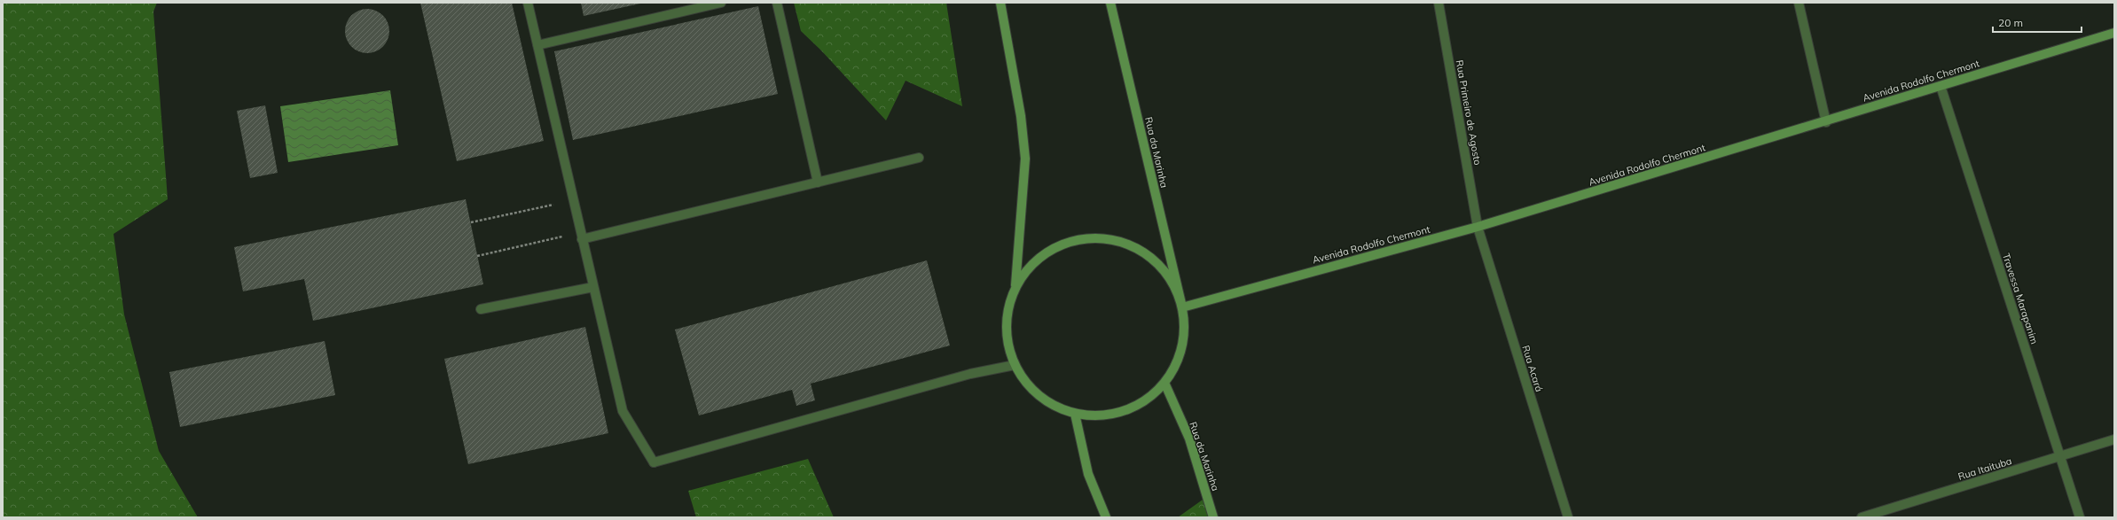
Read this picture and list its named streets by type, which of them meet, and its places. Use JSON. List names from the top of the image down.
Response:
{
  "streets": {
    "main road": ["Avenida Rodolfo Chermont", "Rua da Marinha"],
    "street": [
      "Rua Primeiro de Agosto",
      "Travessa Marapanim",
      "Rua Acará",
      "Rua Itaituba"
    ]
  },
  "crossings": [
    ["Avenida Rodolfo Chermont", "Rua Primeiro de Agosto"],
    ["Avenida Rodolfo Chermont", "Rua da Marinha"],
    ["Avenida Rodolfo Chermont", "Travessa Marapanim"],
    ["Avenida Rodolfo Chermont", "Rua Acará"],
    ["Rua Primeiro de Agosto", "Rua Acará"],
    ["Travessa Marapanim", "Rua Itaituba"]
  ],
  "scale_bar": "20 m"
}
